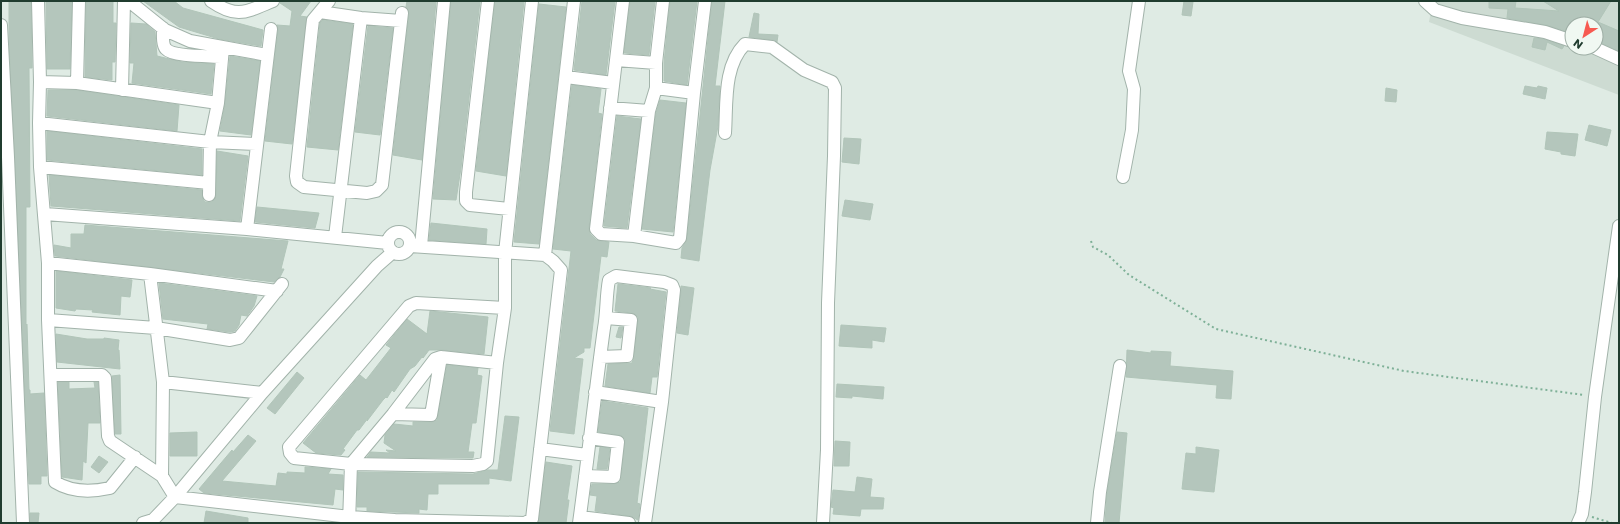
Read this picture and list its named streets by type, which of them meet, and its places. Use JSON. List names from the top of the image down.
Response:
{
  "north": "bottom left"
}
